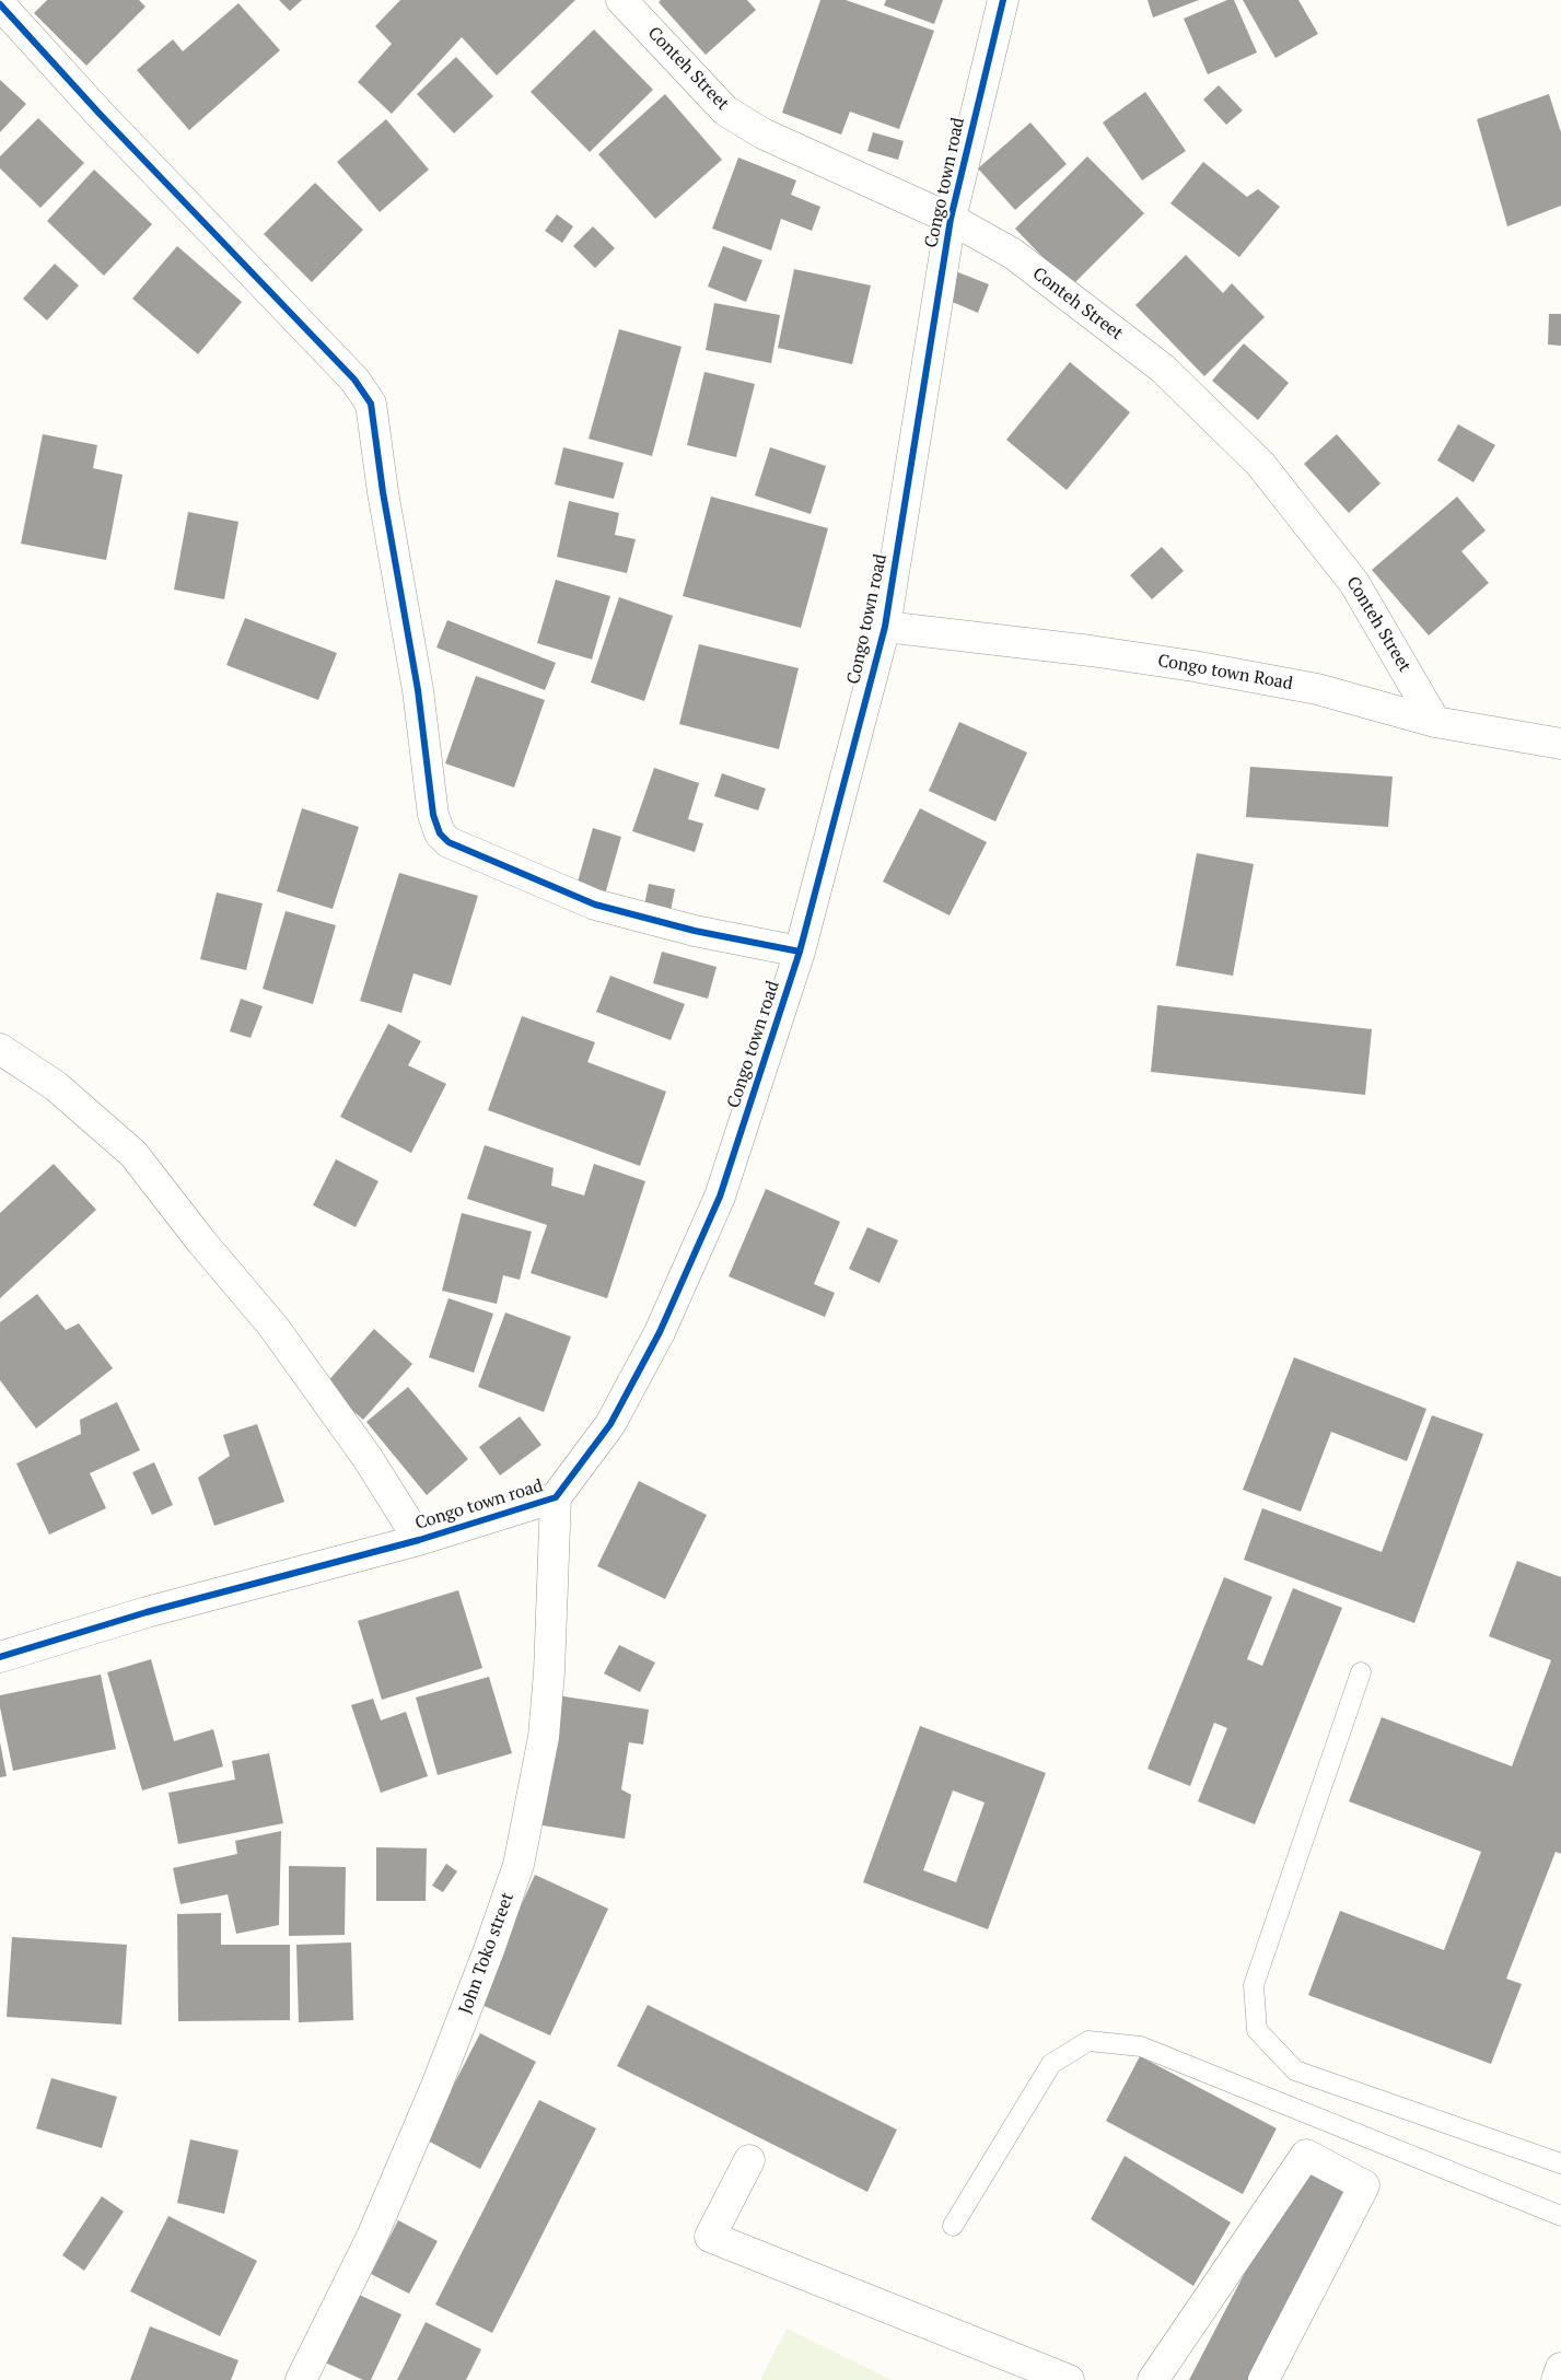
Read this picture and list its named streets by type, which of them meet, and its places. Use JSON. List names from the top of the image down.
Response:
{
  "streets": {
    "street": [
      "Conteh Street",
      "Congo town road",
      "Congo town Road",
      "John Toko street"
    ]
  },
  "crossings": [
    ["Conteh Street", "Congo town road"],
    ["Conteh Street", "Congo town Road"],
    ["Congo town road", "Congo town Road"],
    ["Congo town road", "John Toko street"]
  ]
}
